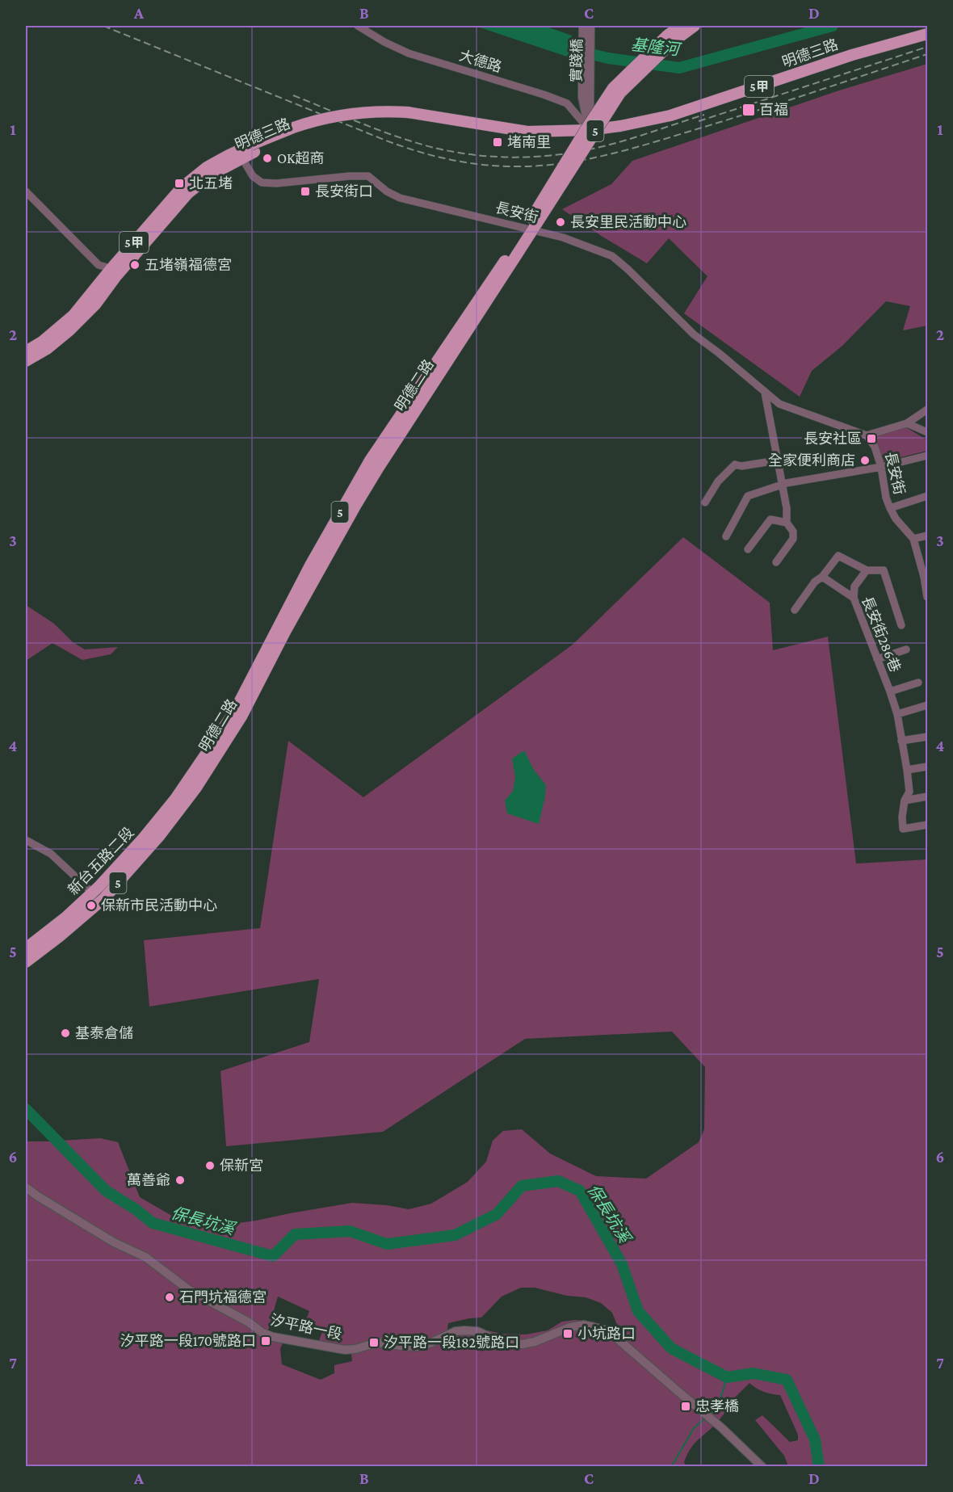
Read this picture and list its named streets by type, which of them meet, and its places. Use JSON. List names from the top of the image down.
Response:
{
  "streets": {
    "main road": [
      "明德三路",
      "5甲",
      "5",
      "明德二路",
      "新台五路二段"
    ],
    "street": [
      "實踐橋",
      "大德路",
      "長安街",
      "長安街286巷",
      "汐平路一段"
    ]
  },
  "crossings": [
    ["明德三路", "大德路"],
    ["明德三路", "長安街"],
    ["明德二路", "新台五路二段"]
  ],
  "water": ["基隆河", "保長坑溪"],
  "places": {
    "transit": [
      "百福",
      "堵南里",
      "北五堵",
      "長安街口",
      "長安社區",
      "小坑路口",
      "汐平路一段170號路口",
      "汐平路一段182號路口",
      "忠孝橋"
    ],
    "other": [
      "OK超商",
      "長安里民活動中心",
      "五堵嶺福德宮",
      "全家便利商店",
      "保新市民活動中心",
      "基泰倉儲",
      "保新宮",
      "萬善爺",
      "石門坑福德宮"
    ]
  },
  "grid": {
    "columns": [
      "A",
      "B",
      "C",
      "D"
    ],
    "rows": [
      "1",
      "2",
      "3",
      "4",
      "5",
      "6",
      "7"
    ]
  }
}
